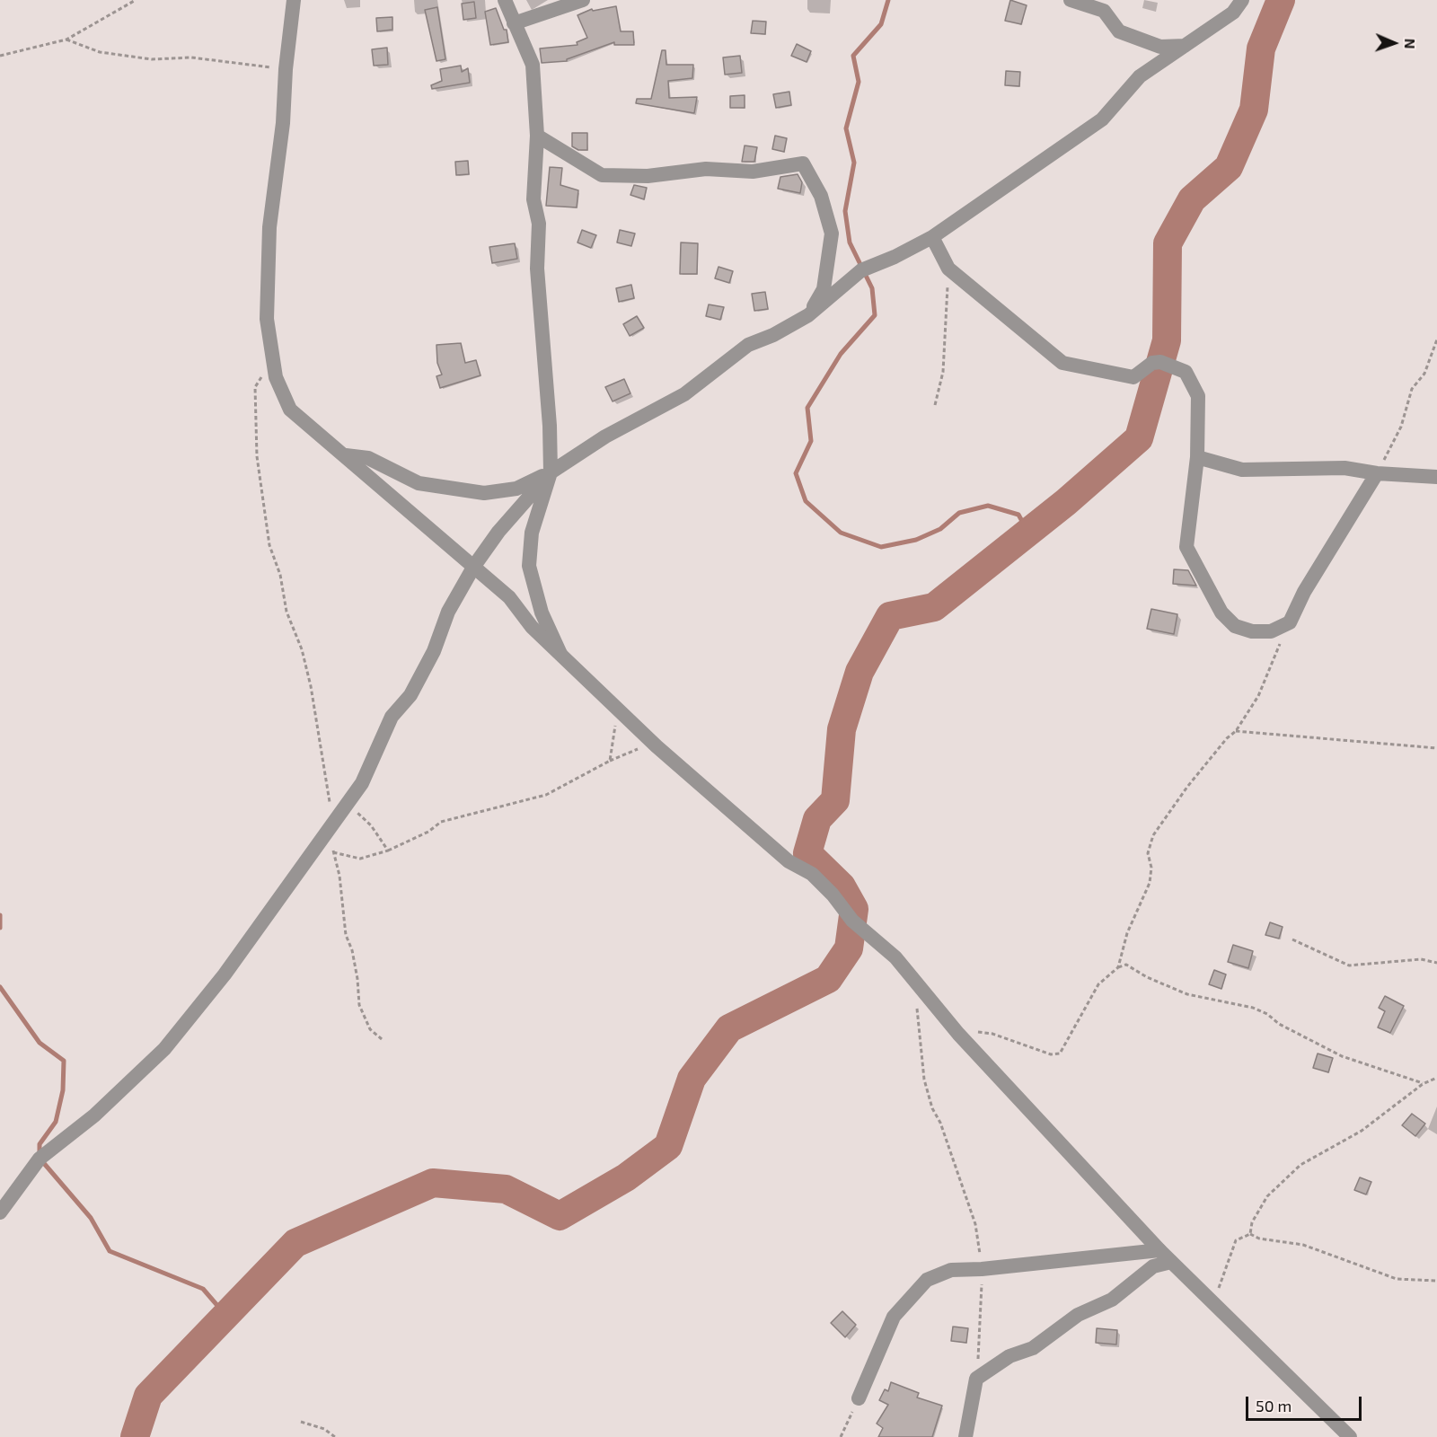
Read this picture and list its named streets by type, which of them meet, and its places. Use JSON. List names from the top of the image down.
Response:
{
  "scale_bar": "50 m",
  "north": "right"
}
